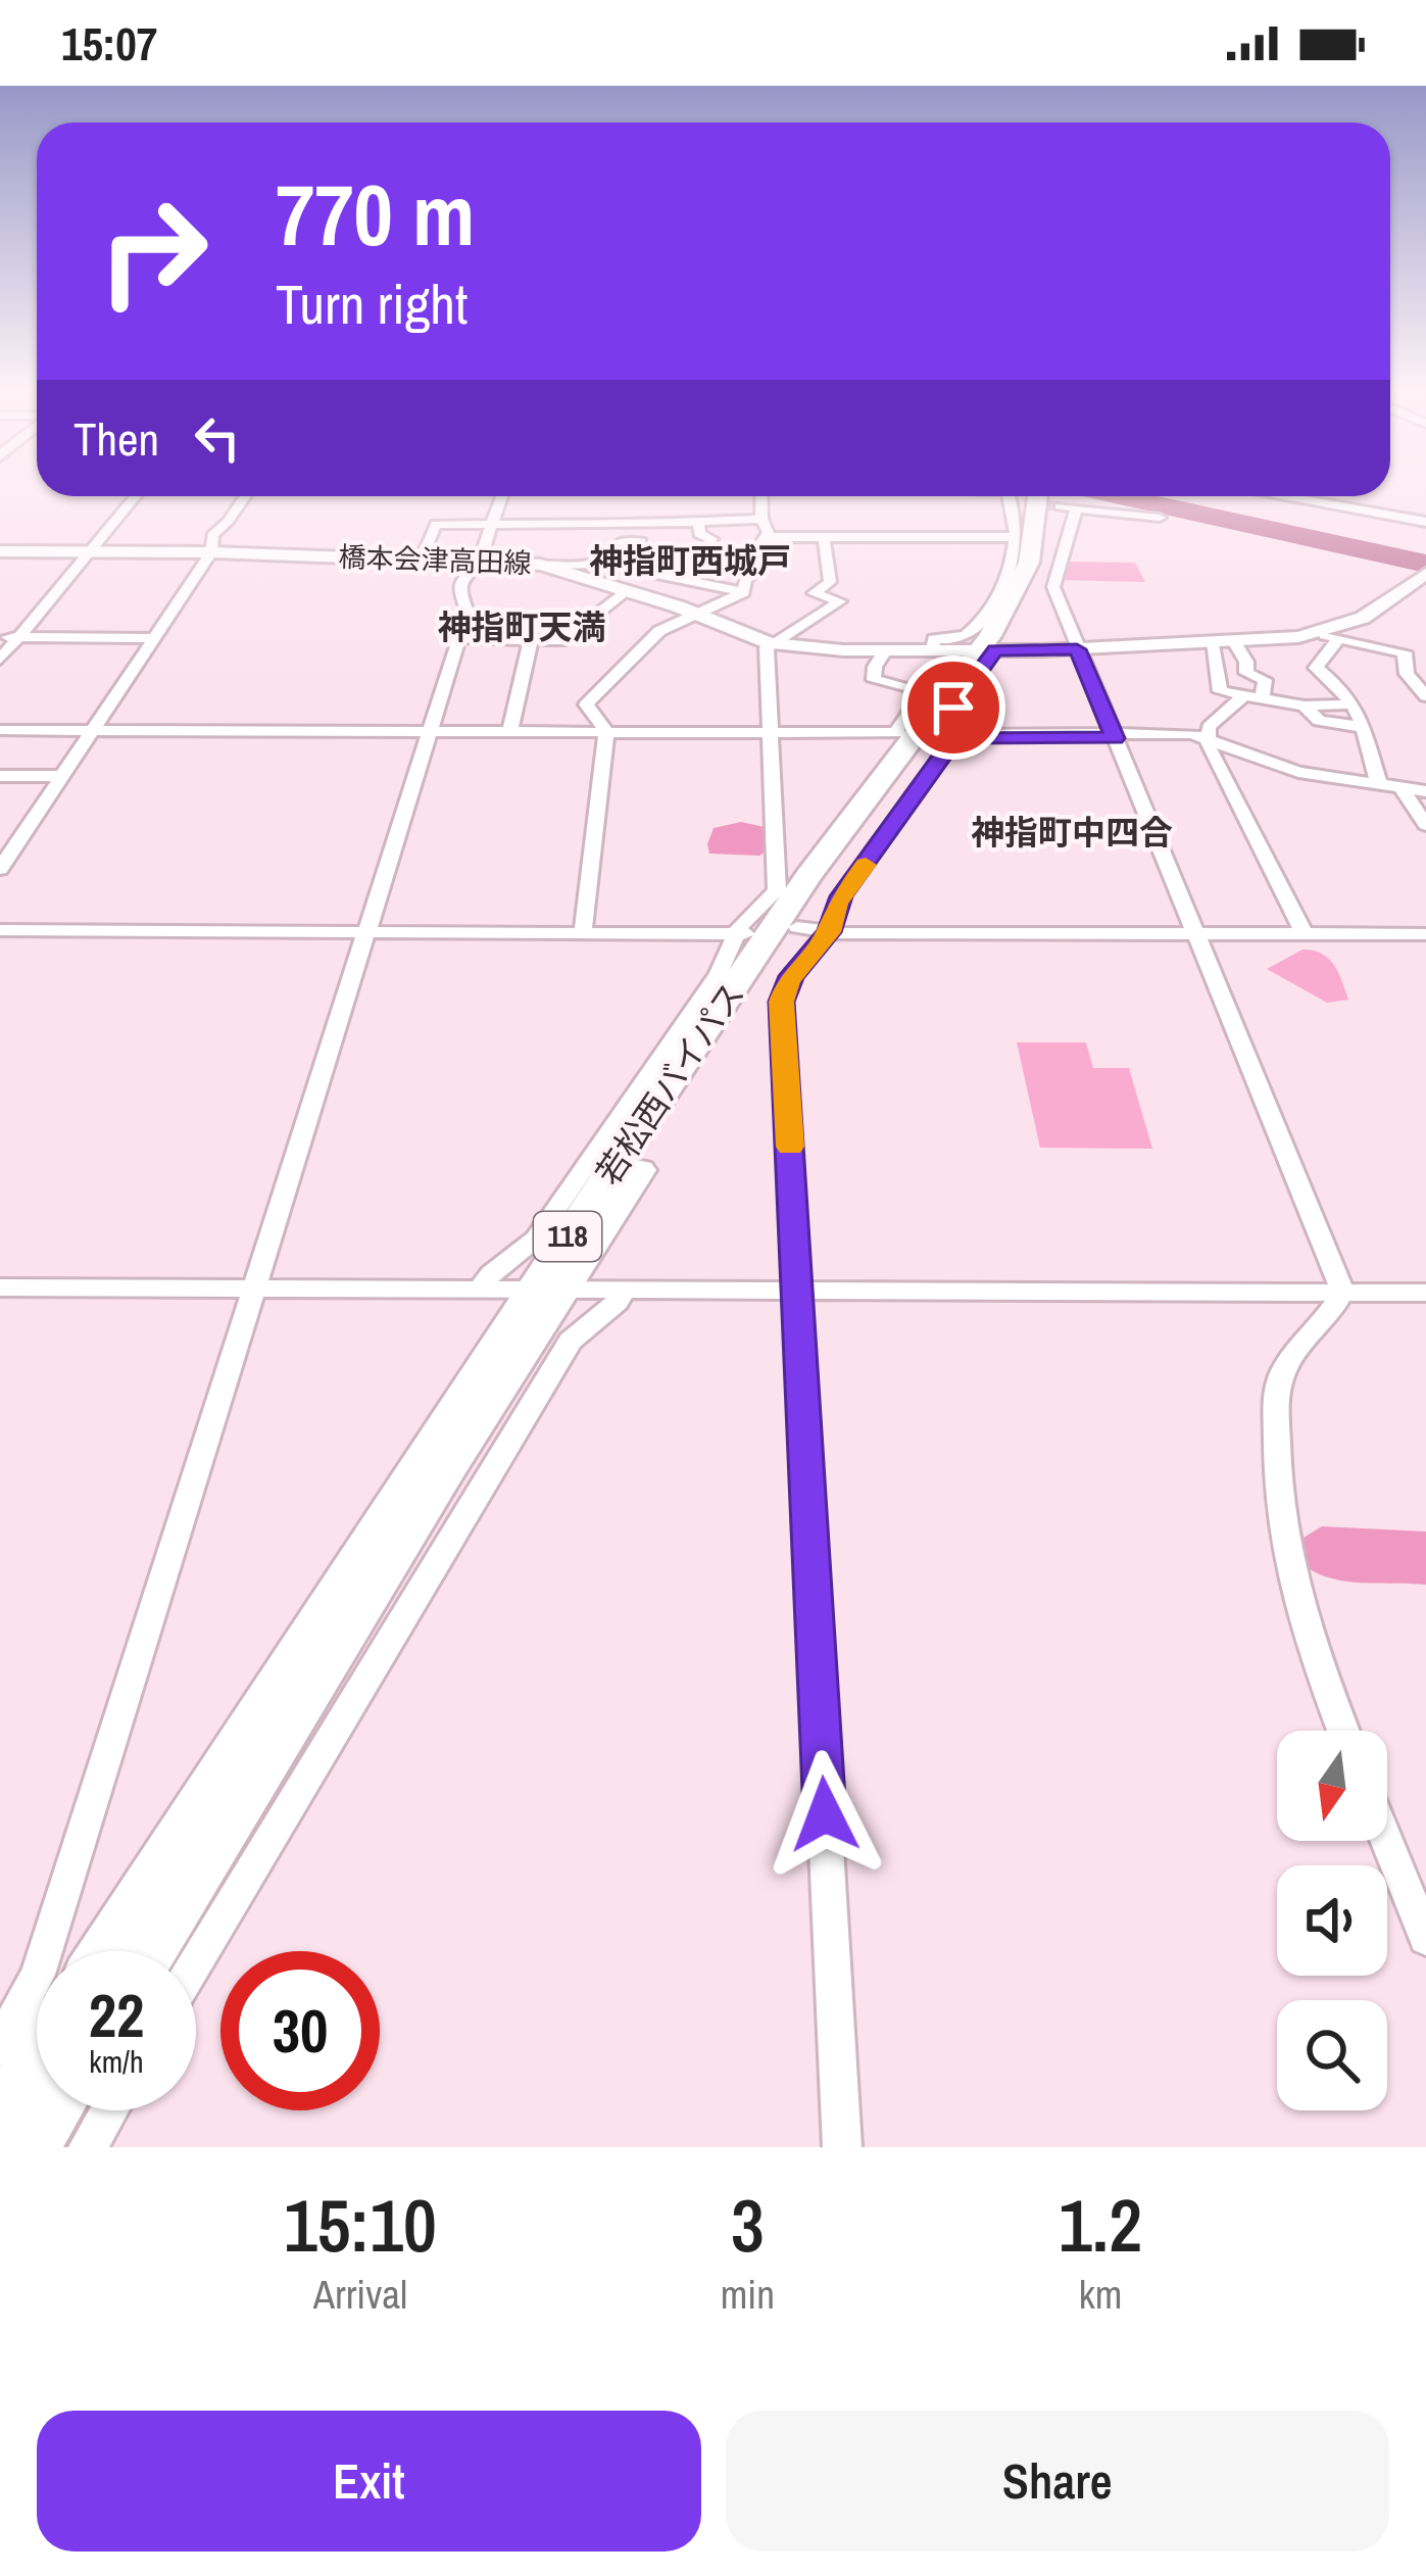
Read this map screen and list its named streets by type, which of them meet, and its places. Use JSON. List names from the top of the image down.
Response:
{
  "streets": {
    "highway": ["若松西バイパス", "118"],
    "main road": ["橋本会津高田線"]
  },
  "crossings": [
    ["橋本会津高田線", "若松西バイパス"]
  ],
  "districts": ["神指町西城戸", "神指町天満", "神指町中四合"],
  "north": "bottom",
  "page": {
    "status": "15:07",
    "turn": ["770 m", "Turn right"],
    "then": "Then",
    "speed": "22 km/h",
    "limit": "30",
    "eta": [
      "15:10",
      "Arrival",
      "3",
      "min",
      "1.2",
      "km"
    ],
    "buttons": ["Exit", "Share"]
  }
}
